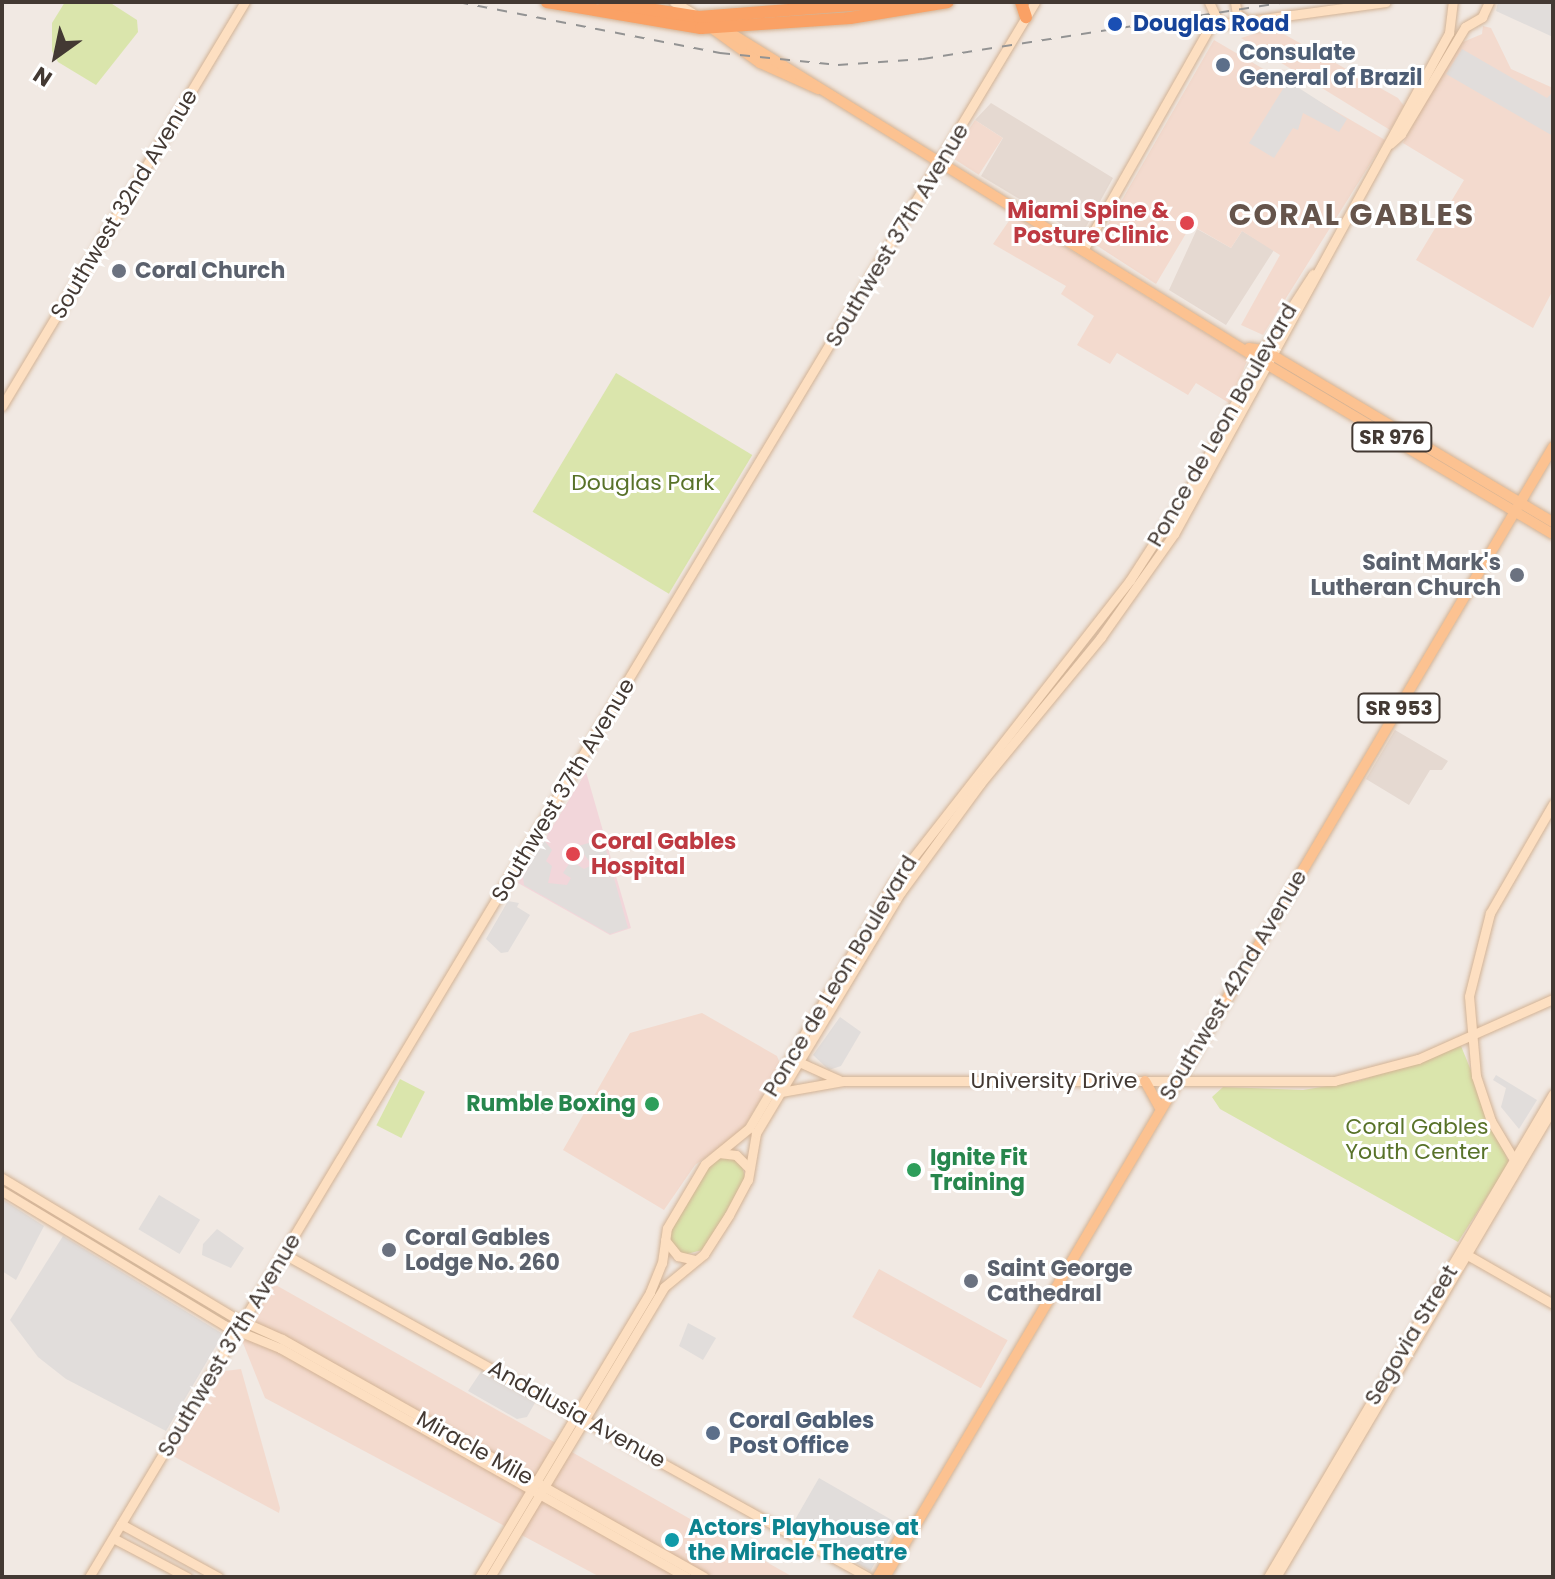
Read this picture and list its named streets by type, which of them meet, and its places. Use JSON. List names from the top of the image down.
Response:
{
  "streets": {
    "main road": ["SR 976", "SR 953", "Southwest 42nd Avenue"],
    "street": [
      "Southwest 32nd Avenue",
      "Southwest 37th Avenue",
      "Ponce de Leon Boulevard",
      "University Drive",
      "Segovia Street",
      "Andalusia Avenue",
      "Miracle Mile"
    ]
  },
  "crossings": [
    ["Southwest 37th Avenue", "SR 976"],
    ["Southwest 37th Avenue", "Andalusia Avenue"],
    ["Southwest 37th Avenue", "Miracle Mile"],
    ["Ponce de Leon Boulevard", "SR 976"],
    ["Ponce de Leon Boulevard", "University Drive"],
    ["Ponce de Leon Boulevard", "Andalusia Avenue"],
    ["Ponce de Leon Boulevard", "Miracle Mile"],
    ["SR 976", "Southwest 42nd Avenue"],
    ["Southwest 42nd Avenue", "University Drive"]
  ],
  "districts": ["CORAL GABLES"],
  "parks": ["Douglas Park", "Coral Gables Youth Center"],
  "places": [
    "Douglas Road",
    "Consulate General of Brazil",
    "Miami Spine & Posture Clinic",
    "Coral Church",
    "Saint Mark's Lutheran Church",
    "Coral Gables Hospital",
    "Rumble Boxing",
    "Ignite Fit Training",
    "Coral Gables Lodge No. 260",
    "Saint George Cathedral",
    "Coral Gables Post Office",
    "Actors' Playhouse at the Miracle Theatre"
  ],
  "north": "bottom left"
}
